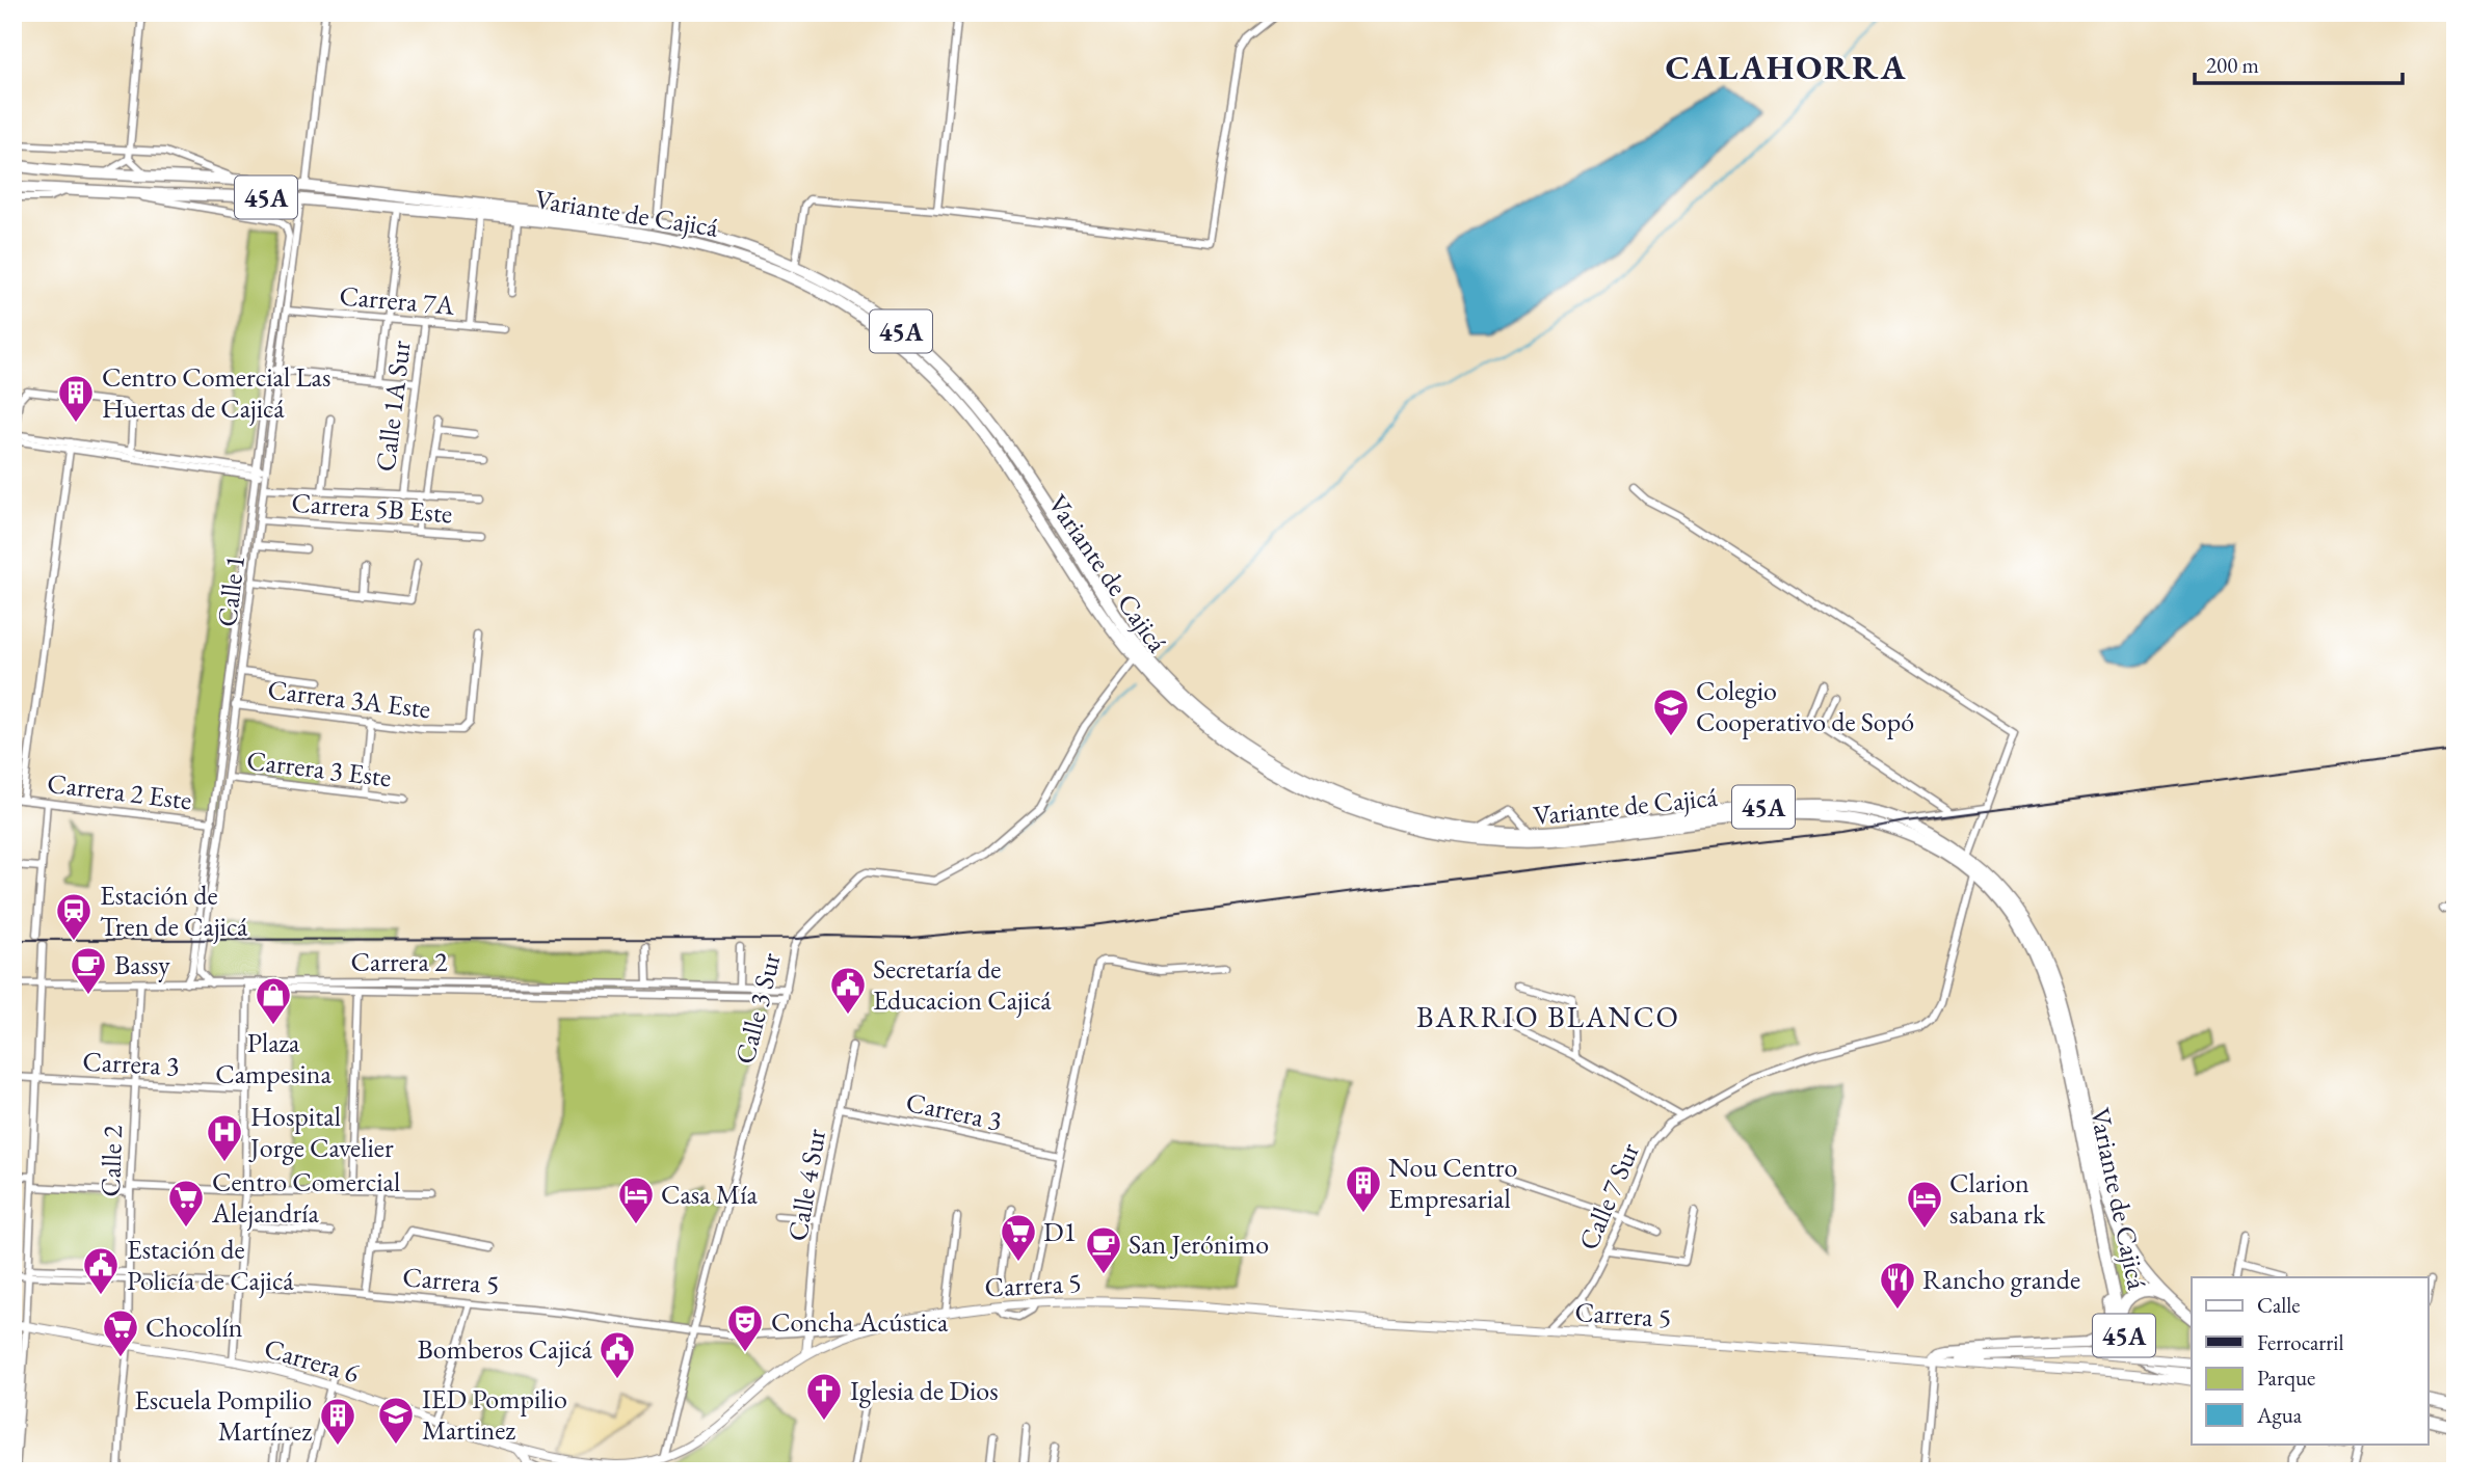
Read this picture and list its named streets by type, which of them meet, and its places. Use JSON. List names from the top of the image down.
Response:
{
  "streets": {
    "highway": ["45A", "Variante de Cajicá"],
    "main road": ["Carrera 5", "Carrera 6"],
    "street": [
      "Carrera 7A",
      "Calle 1A Sur",
      "Carrera 5B Este",
      "Calle 1",
      "Carrera 3A Este",
      "Carrera 3 Este",
      "Carrera 2 Este",
      "Carrera 2",
      "Calle 3 Sur",
      "Carrera 3",
      "Calle 2",
      "Calle 4 Sur",
      "Calle 7 Sur"
    ]
  },
  "crossings": [
    ["Variante de Cajicá", "Calle 1"],
    ["Variante de Cajicá", "Calle 3 Sur"],
    ["Variante de Cajicá", "Calle 7 Sur"],
    ["Carrera 7A", "Calle 1A Sur"],
    ["Carrera 7A", "Calle 1"],
    ["Carrera 5B Este", "Calle 1"],
    ["Calle 1", "Carrera 3A Este"],
    ["Calle 1", "Carrera 3 Este"],
    ["Calle 1", "Carrera 2 Este"],
    ["Calle 1", "Carrera 2"],
    ["Carrera 2", "Calle 3 Sur"],
    ["Carrera 2", "Calle 2"],
    ["Calle 3 Sur", "Carrera 5"],
    ["Calle 3 Sur", "Carrera 6"],
    ["Carrera 3", "Calle 2"],
    ["Carrera 3", "Calle 4 Sur"],
    ["Calle 2", "Carrera 5"],
    ["Calle 2", "Carrera 6"],
    ["Calle 4 Sur", "Carrera 5"],
    ["Calle 7 Sur", "Carrera 5"],
    ["Carrera 5", "Carrera 6"]
  ],
  "districts": ["CALAHORRA", "BARRIO BLANCO"],
  "places": {
    "building": ["Centro Comercial Las Huertas de Cajicá", "Nou Centro Empresarial", "Escuela Pompilio Martínez"],
    "school or university": ["Colegio Cooperativo de Sopó", "IED Pompilio Martinez"],
    "station": ["Estación de Tren de Cajicá"],
    "cafe": ["Bassy", "San Jerónimo"],
    "public building": ["Secretaría de Educacion Cajicá", "Estación de Policía de Cajicá", "Bomberos Cajicá"],
    "shop": ["Plaza Campesina"],
    "hospital": ["Hospital Jorge Cavelier"],
    "hotel": ["Casa Mía", "Clarion sabana rk"],
    "supermarket": ["Centro Comercial Alejandría", "D1", "Chocolín"],
    "restaurant": ["Rancho grande"],
    "theatre": ["Concha Acústica"],
    "church": ["Iglesia de Dios"]
  },
  "legend": [
    "Calle",
    "Ferrocarril",
    "Parque",
    "Agua"
  ],
  "scale_bar": "200 m"
}
